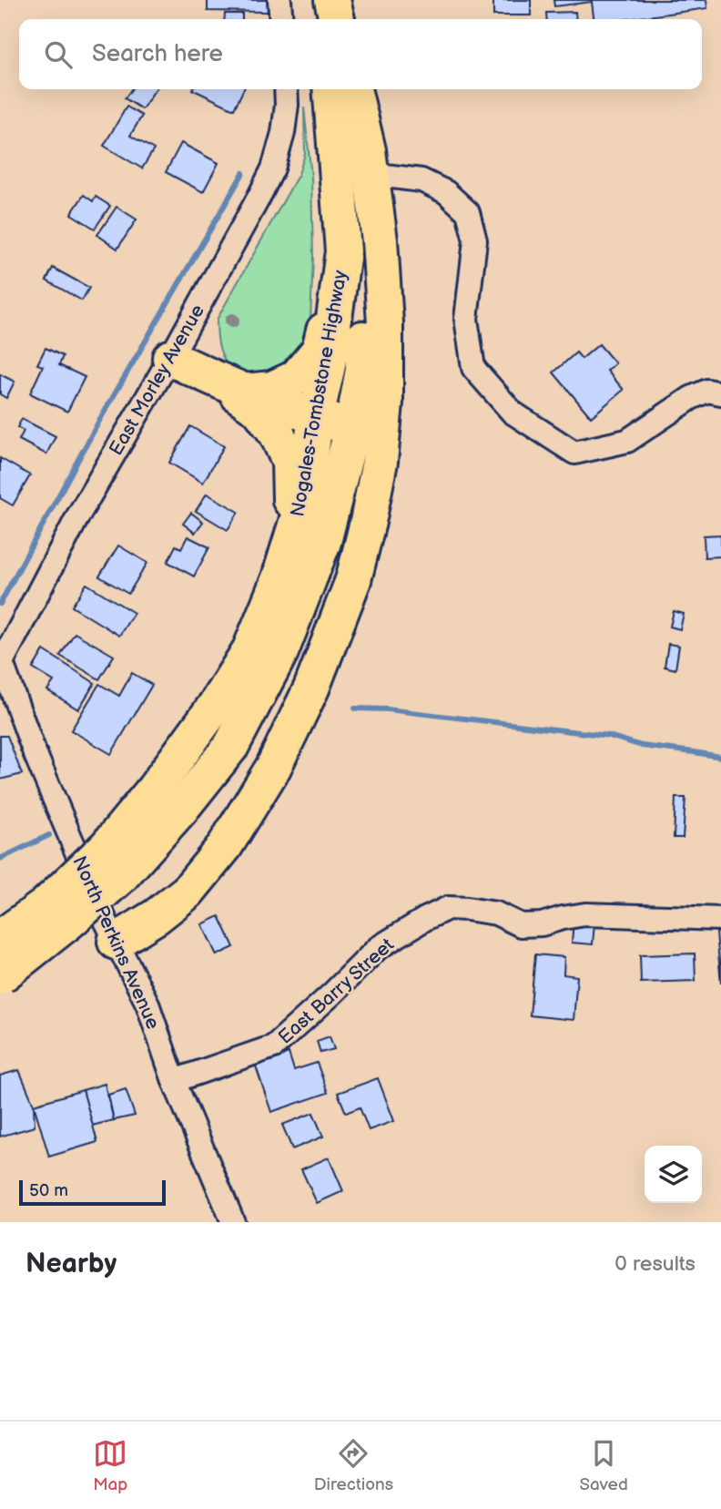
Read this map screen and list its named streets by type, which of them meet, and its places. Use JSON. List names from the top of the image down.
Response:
{
  "streets": {
    "main road": ["Nogales-Tombstone Highway"],
    "street": ["East Morley Avenue", "North Perkins Avenue", "East Barry Street"]
  },
  "crossings": [
    ["East Morley Avenue", "North Perkins Avenue"],
    ["North Perkins Avenue", "East Barry Street"]
  ],
  "scale_bar": "50 m",
  "page": {
    "search": "Search here",
    "scale": "50 m",
    "heading": ["Nearby", "0 results"],
    "nav": ["Map", "Directions", "Saved"]
  }
}
